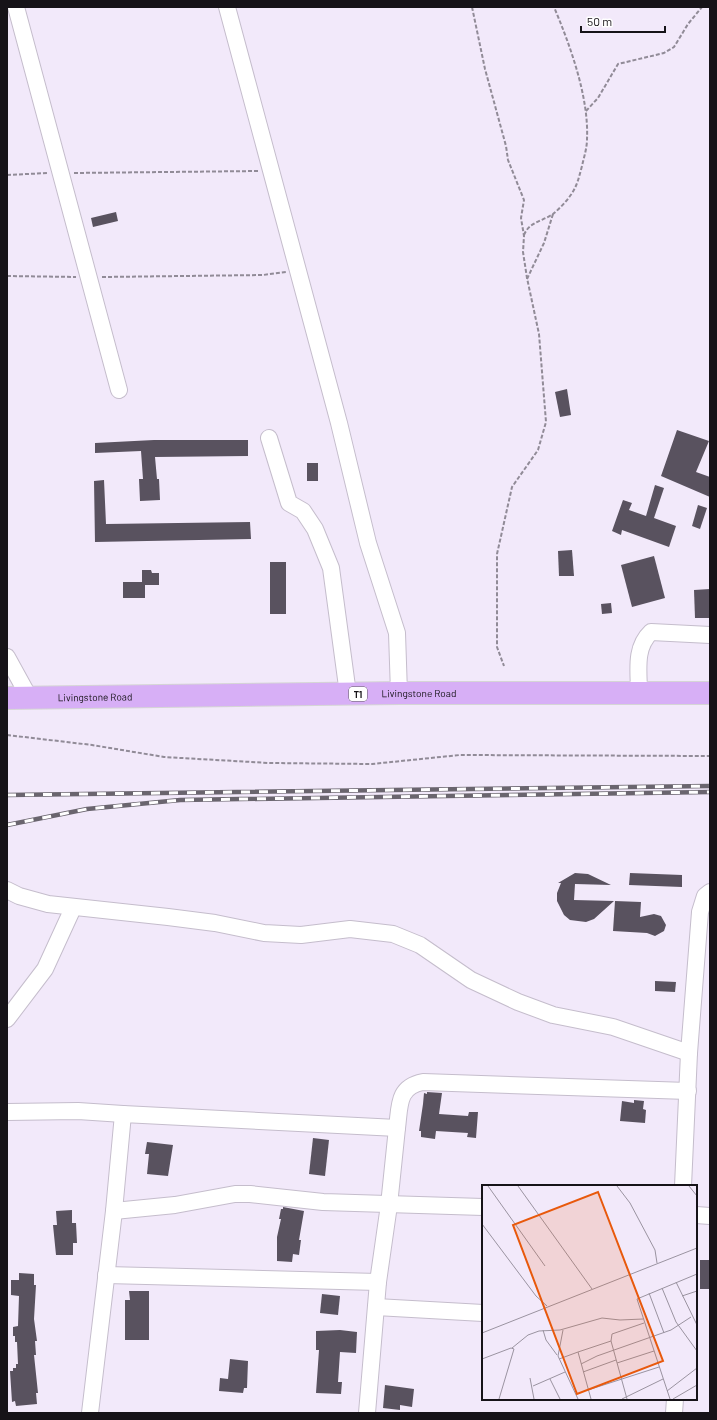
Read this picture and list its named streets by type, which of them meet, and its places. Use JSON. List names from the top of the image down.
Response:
{
  "streets": {
    "highway": ["Livingstone Road", "T1"]
  },
  "scale_bar": "50 m"
}
